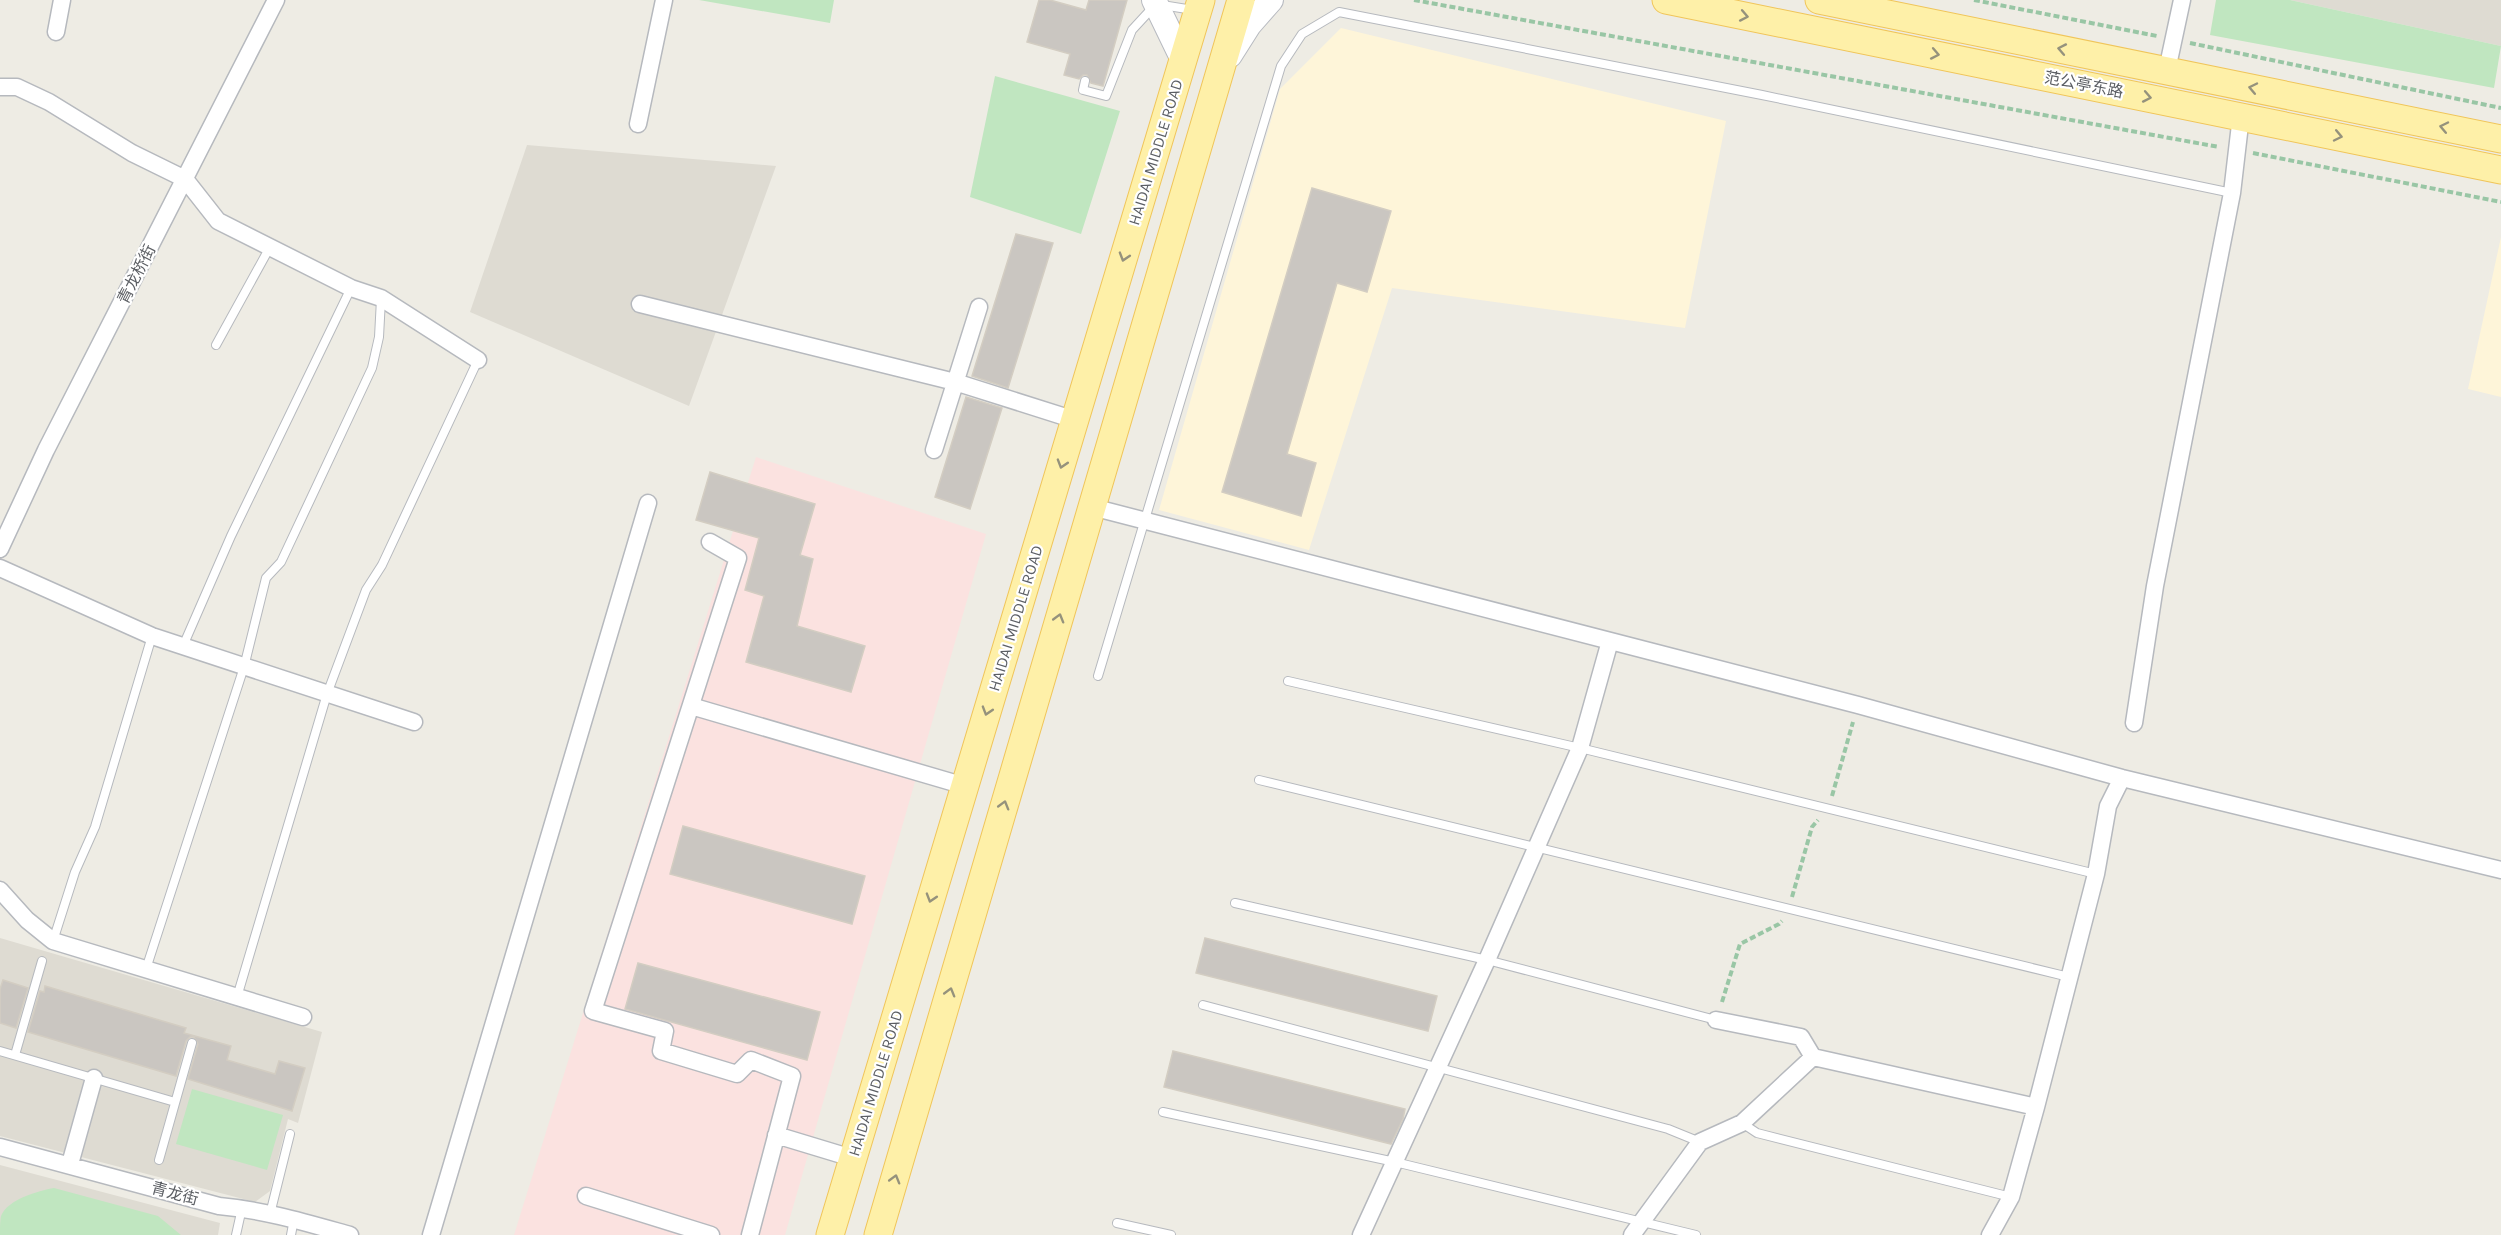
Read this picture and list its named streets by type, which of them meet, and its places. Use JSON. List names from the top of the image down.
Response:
{
  "streets": {
    "main road": ["范公亭东路", "HAIDAI MIDDLE ROAD"],
    "street": ["青龙桥街", "青龙街"]
  }
}
